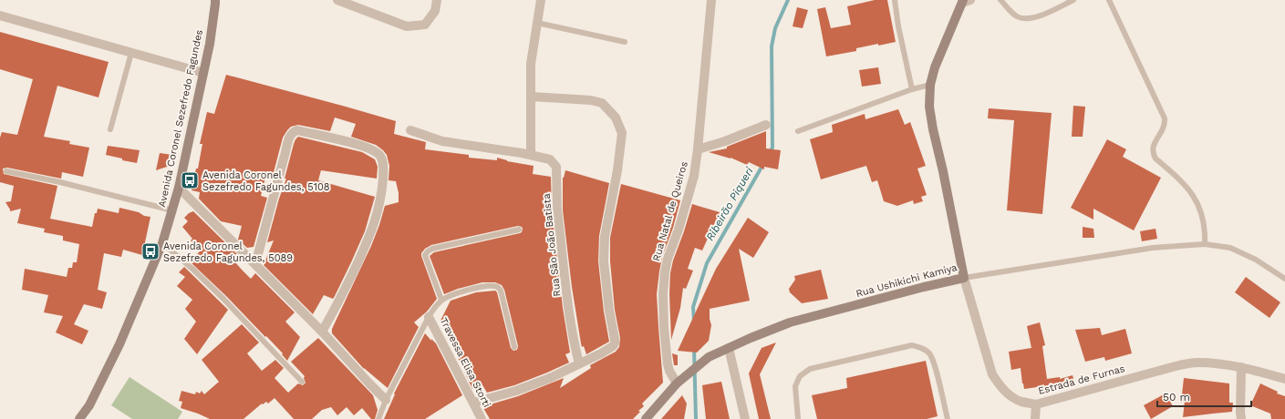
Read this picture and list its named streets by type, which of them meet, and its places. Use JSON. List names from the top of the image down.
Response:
{
  "streets": {
    "main road": ["Avenida Coronel Sezefredo Fagundes", "Rua Ushikichi Kamiya"],
    "street": [
      "Rua Natal de Queiros",
      "Rua São João Batista",
      "Travessa Elisa Storti",
      "Estrada de Furnas"
    ]
  },
  "crossings": [
    ["Rua Natal de Queiros", "Rua Ushikichi Kamiya"],
    ["Rua Ushikichi Kamiya", "Estrada de Furnas"]
  ],
  "water": ["Ribeirão Piqueri"],
  "places": {
    "bus stop": ["Avenida Coronel Sezefredo Fagundes, 5108", "Avenida Coronel Sezefredo Fagundes, 5089"]
  },
  "scale_bar": "50 m"
}
